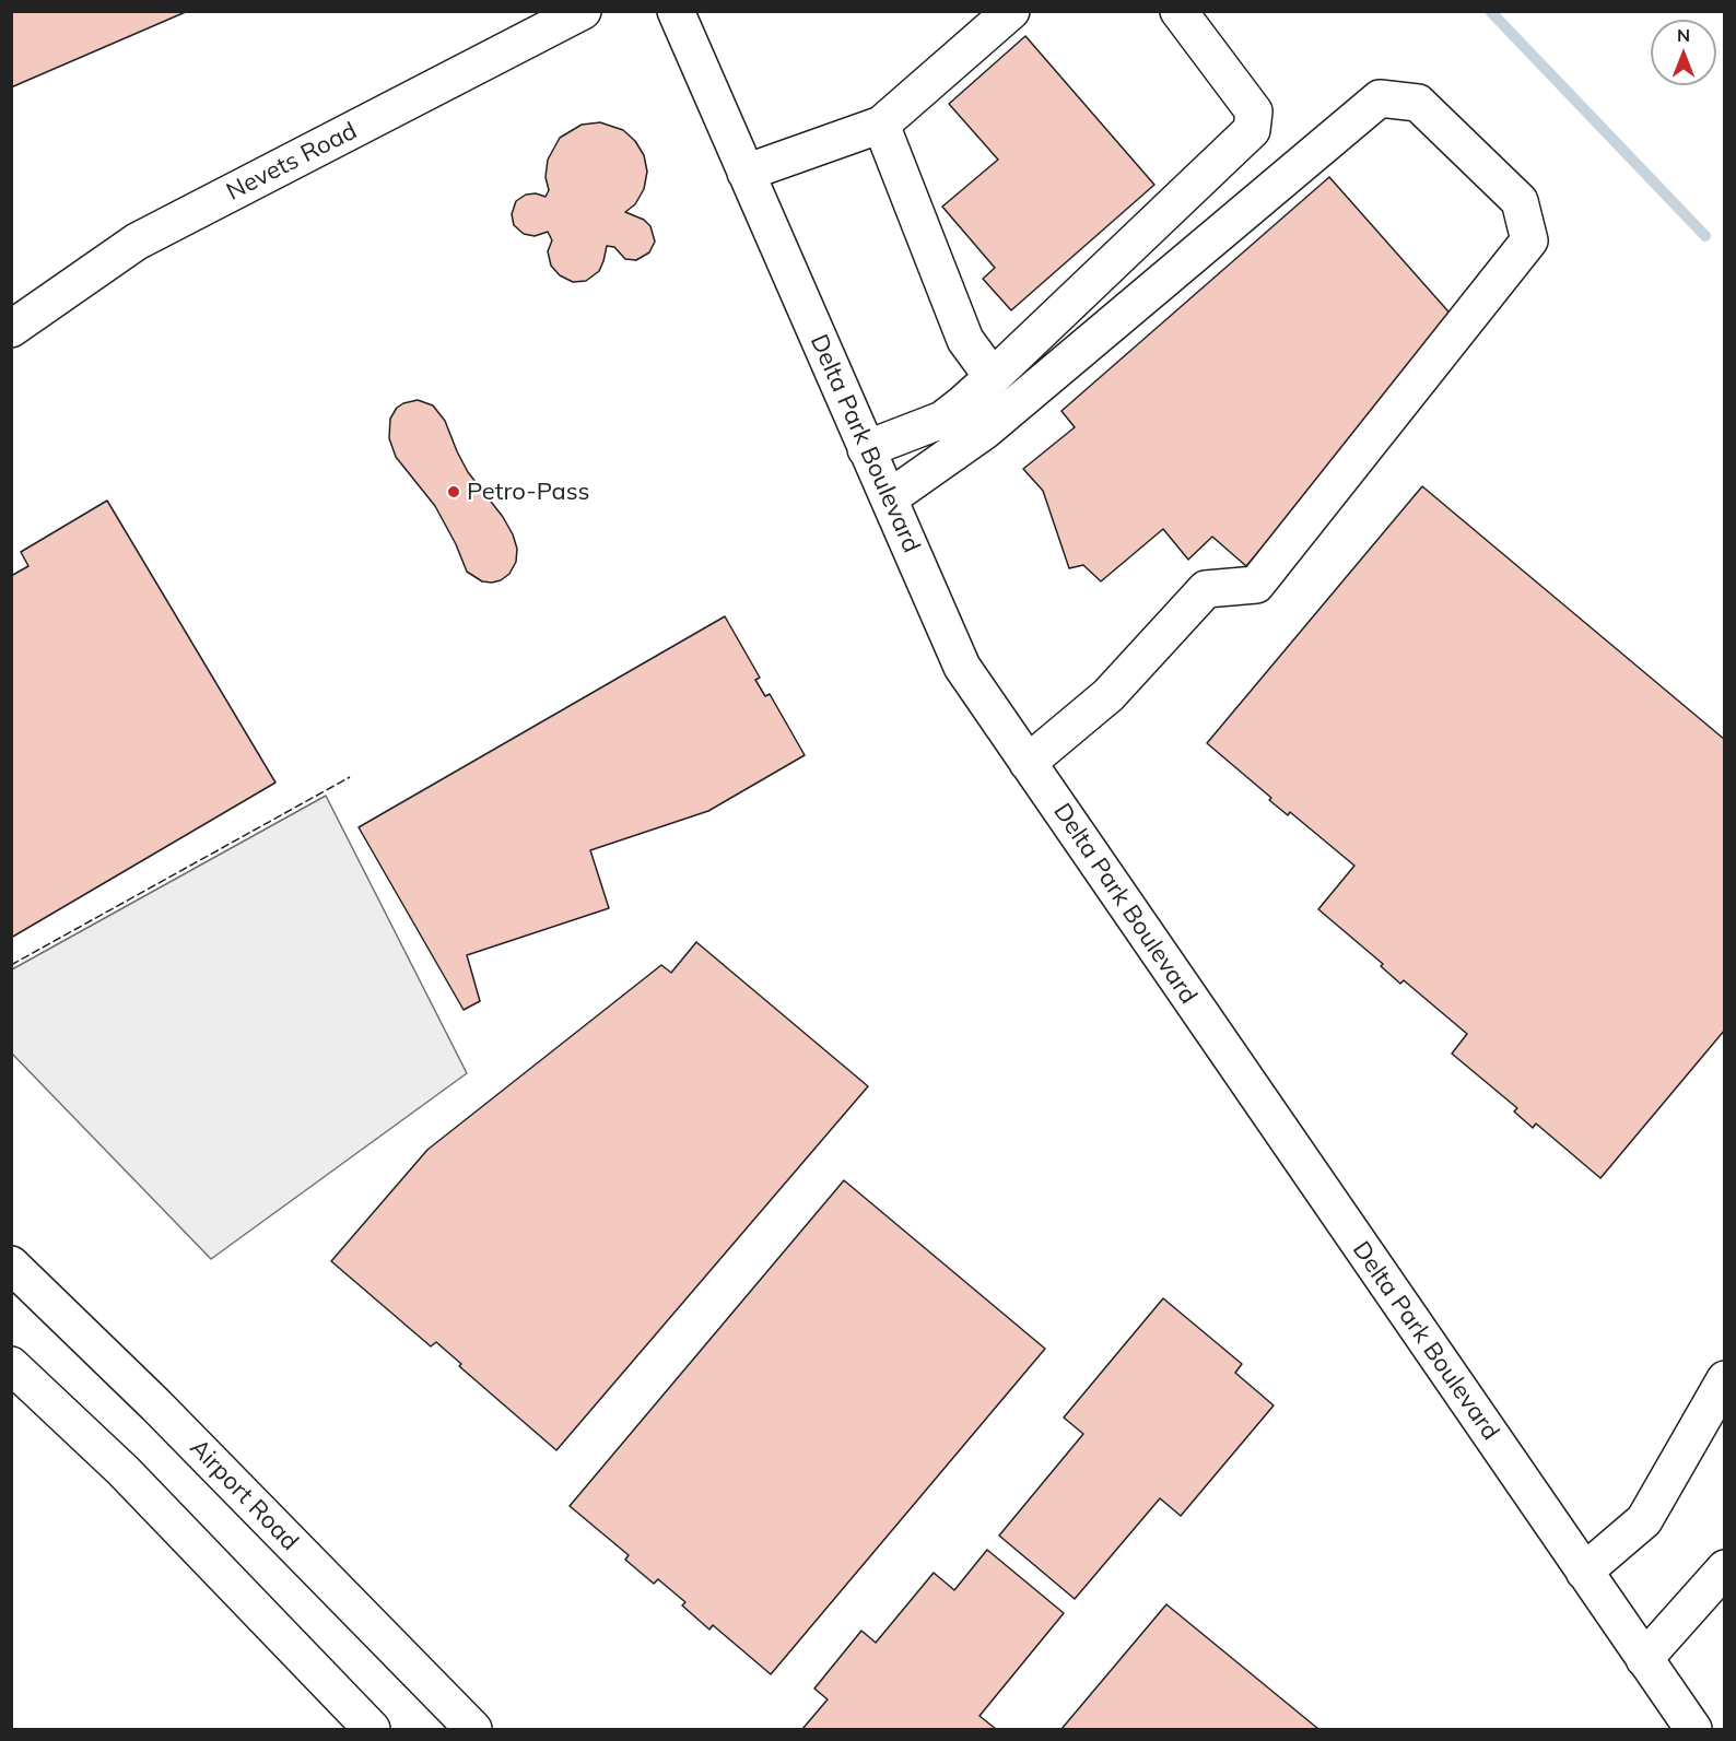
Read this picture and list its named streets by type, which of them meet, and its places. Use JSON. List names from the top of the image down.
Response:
{
  "streets": {
    "street": ["Nevets Road", "Delta Park Boulevard", "Airport Road"]
  },
  "places": ["Petro-Pass"],
  "north": "top"
}
